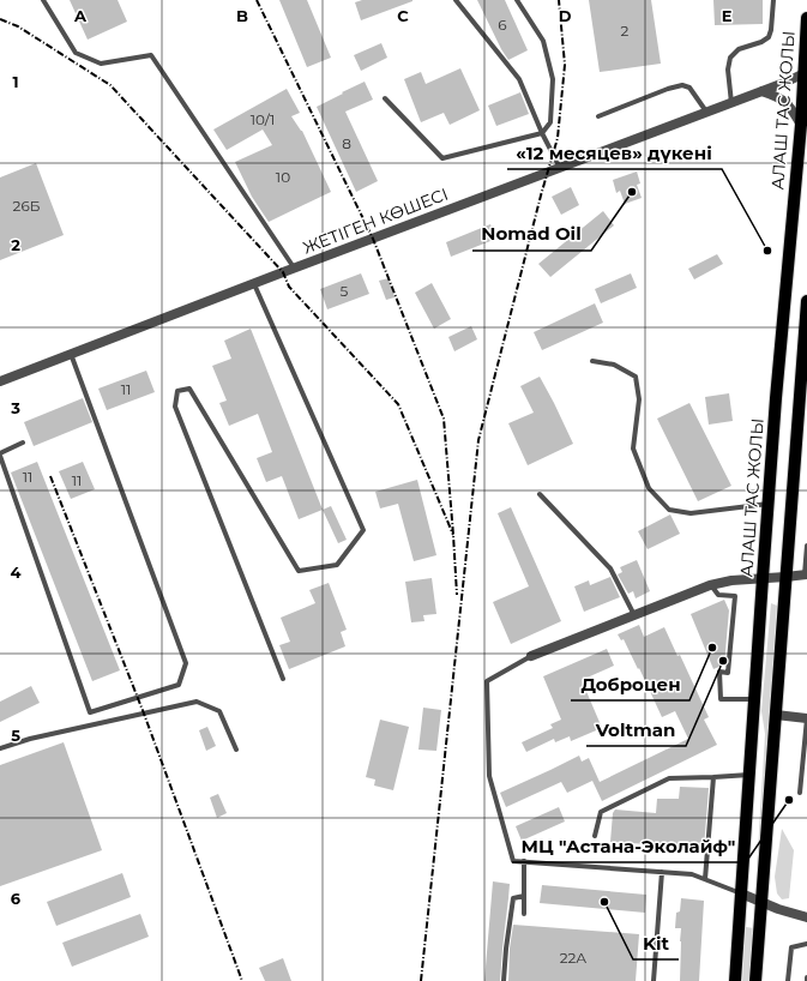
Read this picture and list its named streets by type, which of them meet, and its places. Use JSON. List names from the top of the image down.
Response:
{
  "streets": {
    "main road": ["АЛАШ ТАС ЖОЛЫ"],
    "street": ["ЖЕТІГЕН КӨШЕСІ"]
  },
  "crossings": [
    ["АЛАШ ТАС ЖОЛЫ", "ЖЕТІГЕН КӨШЕСІ"]
  ],
  "places": [
    "Nomad Oil",
    "«12 месяцев» дүкені",
    "Доброцен",
    "Voltman",
    "МЦ \"Астана-Эколайф\"",
    "Kit"
  ],
  "house_numbers": [
    "6",
    "2",
    "10/1",
    "8",
    "10",
    "26Б",
    "5",
    "11",
    "11",
    "11",
    "22А"
  ],
  "grid": {
    "columns": [
      "A",
      "B",
      "C",
      "D",
      "E"
    ],
    "rows": [
      "1",
      "2",
      "3",
      "4",
      "5",
      "6"
    ]
  }
}
